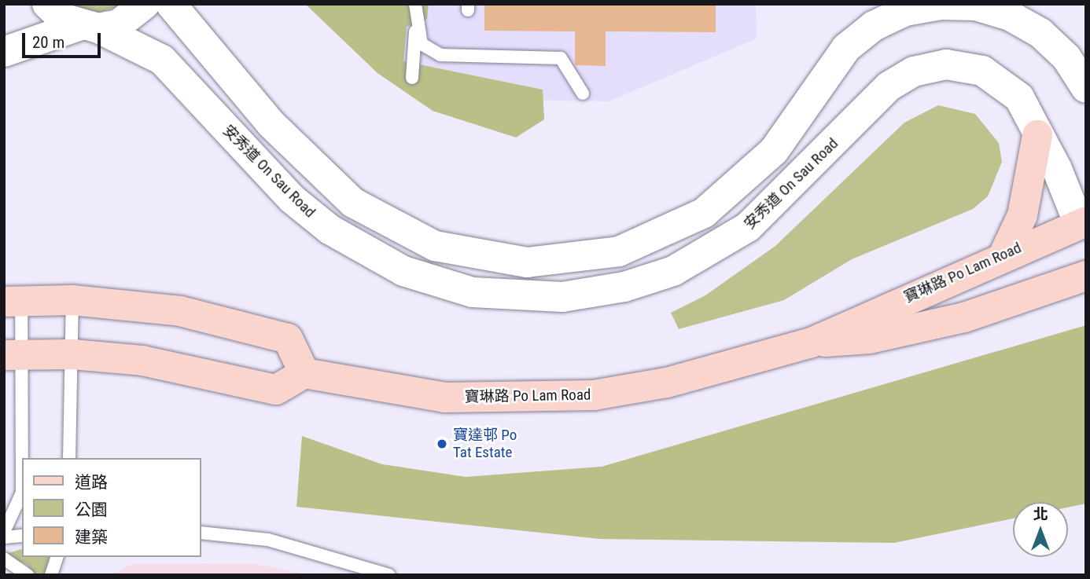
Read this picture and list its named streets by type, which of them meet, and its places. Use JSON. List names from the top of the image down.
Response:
{
  "streets": {
    "main road": ["安秀道 On Sau Road", "寶琳路 Po Lam Road"]
  },
  "crossings": [
    ["安秀道 On Sau Road", "寶琳路 Po Lam Road"]
  ],
  "places": ["寶達邨 Po Tat Estate"],
  "legend": ["道路", "公園", "建築"],
  "scale_bar": "20 m",
  "north": "top"
}
